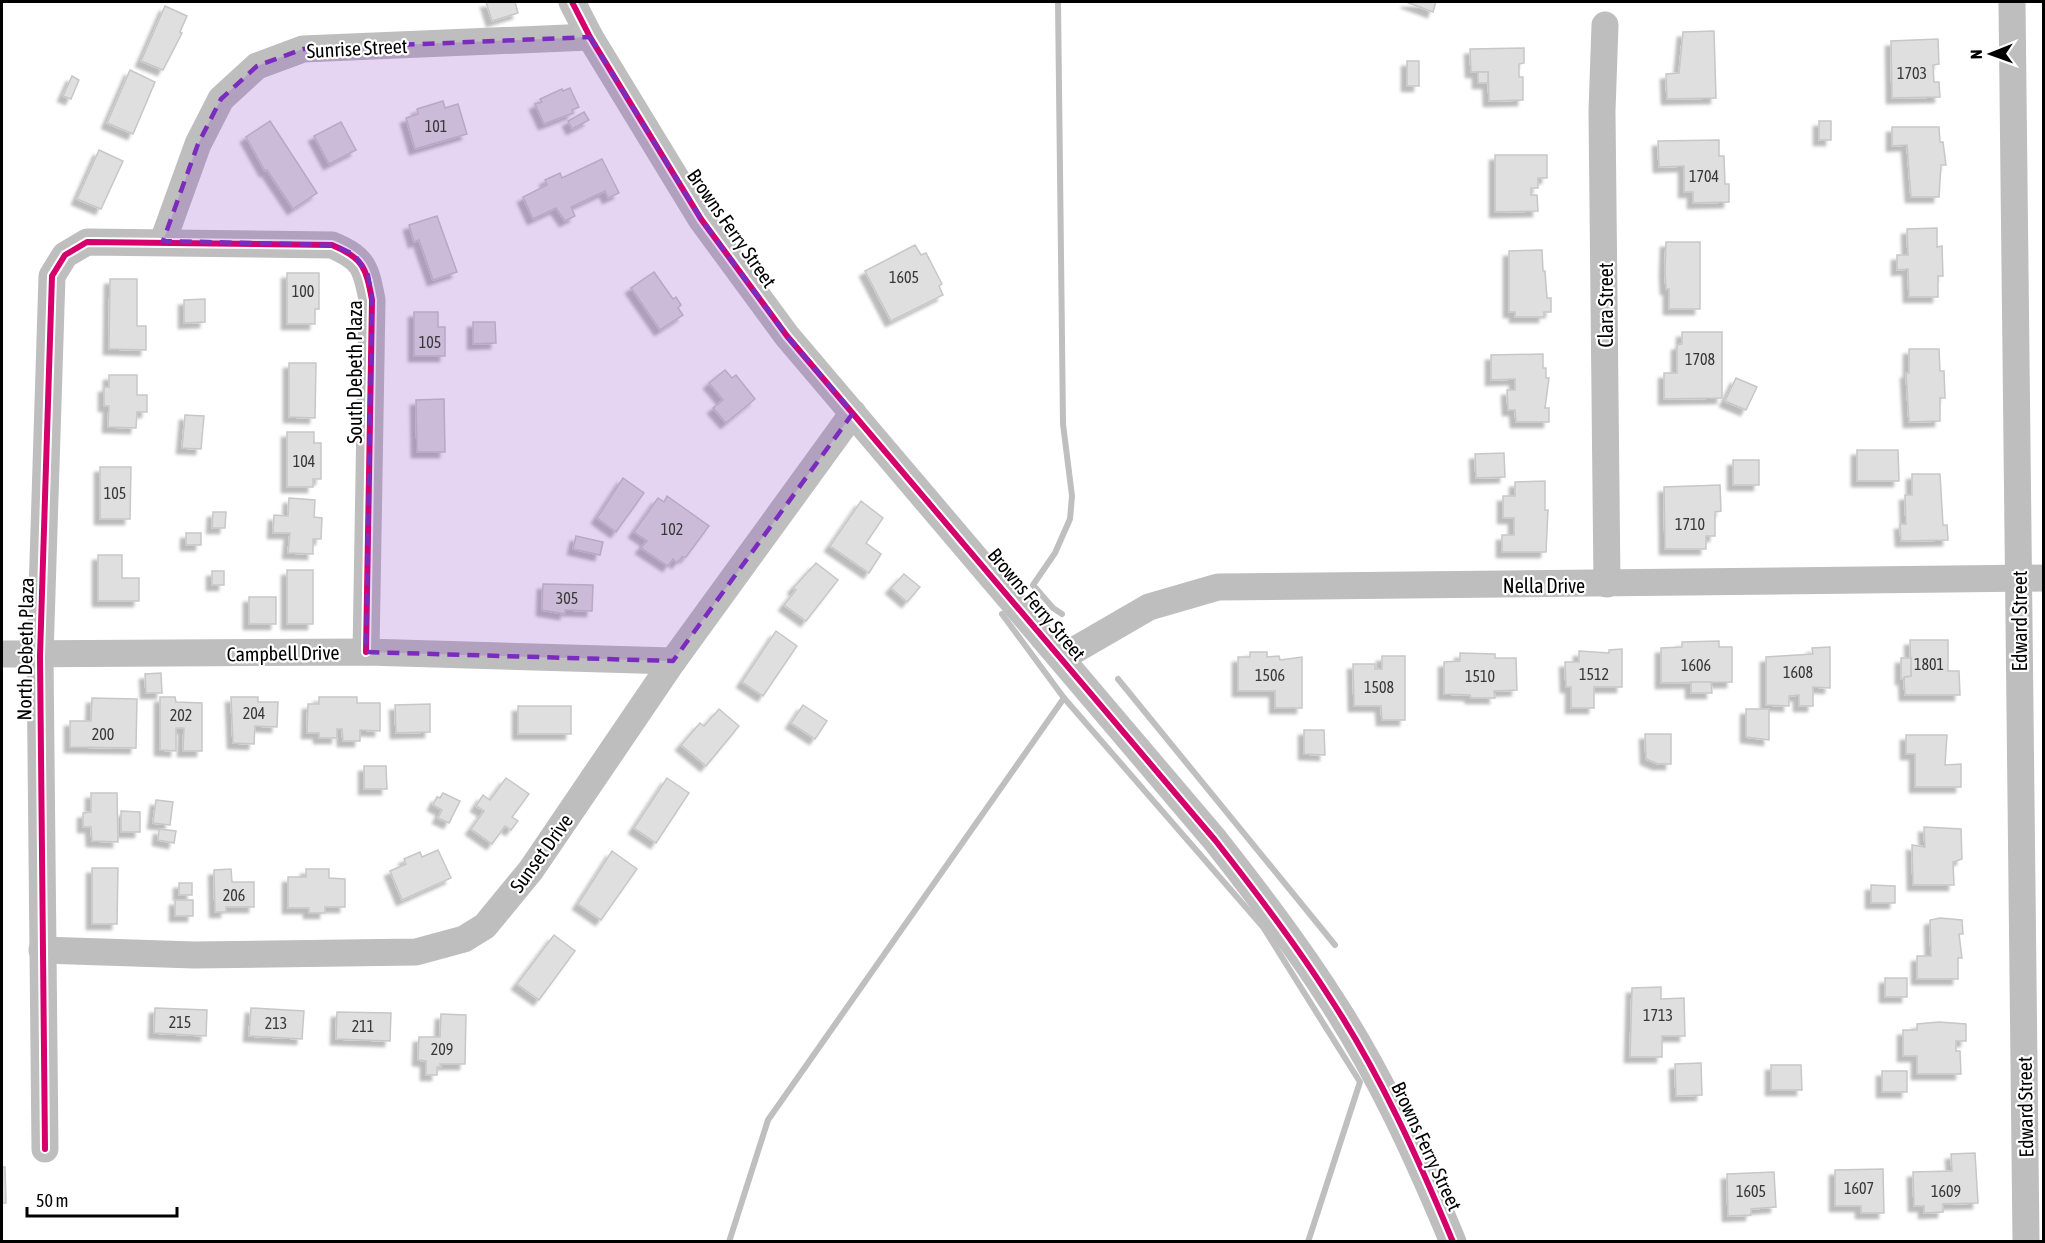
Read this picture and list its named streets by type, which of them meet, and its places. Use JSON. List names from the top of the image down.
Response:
{
  "streets": {
    "street": [
      "Sunrise Street",
      "Browns Ferry Street",
      "Clara Street",
      "South Debeth Plaza",
      "Nella Drive",
      "Edward Street",
      "North Debeth Plaza",
      "Campbell Drive",
      "Sunset Drive"
    ]
  },
  "crossings": [
    ["Sunrise Street", "Browns Ferry Street"],
    ["Sunrise Street", "South Debeth Plaza"],
    ["Sunrise Street", "North Debeth Plaza"],
    ["Browns Ferry Street", "Nella Drive"],
    ["Browns Ferry Street", "Sunset Drive"],
    ["Clara Street", "Nella Drive"],
    ["South Debeth Plaza", "North Debeth Plaza"],
    ["South Debeth Plaza", "Campbell Drive"],
    ["Nella Drive", "Edward Street"],
    ["North Debeth Plaza", "Campbell Drive"],
    ["North Debeth Plaza", "Sunset Drive"],
    ["Campbell Drive", "Sunset Drive"]
  ],
  "house_numbers": [
    "1703",
    "101",
    "1704",
    "1605",
    "100",
    "105",
    "1708",
    "104",
    "105",
    "1710",
    "102",
    "305",
    "1801",
    "1606",
    "1608",
    "1512",
    "1506",
    "1510",
    "1508",
    "204",
    "202",
    "200",
    "206",
    "1713",
    "215",
    "213",
    "211",
    "209",
    "1607",
    "1605",
    "1609"
  ],
  "scale_bar": "50 m",
  "north": "left"
}
